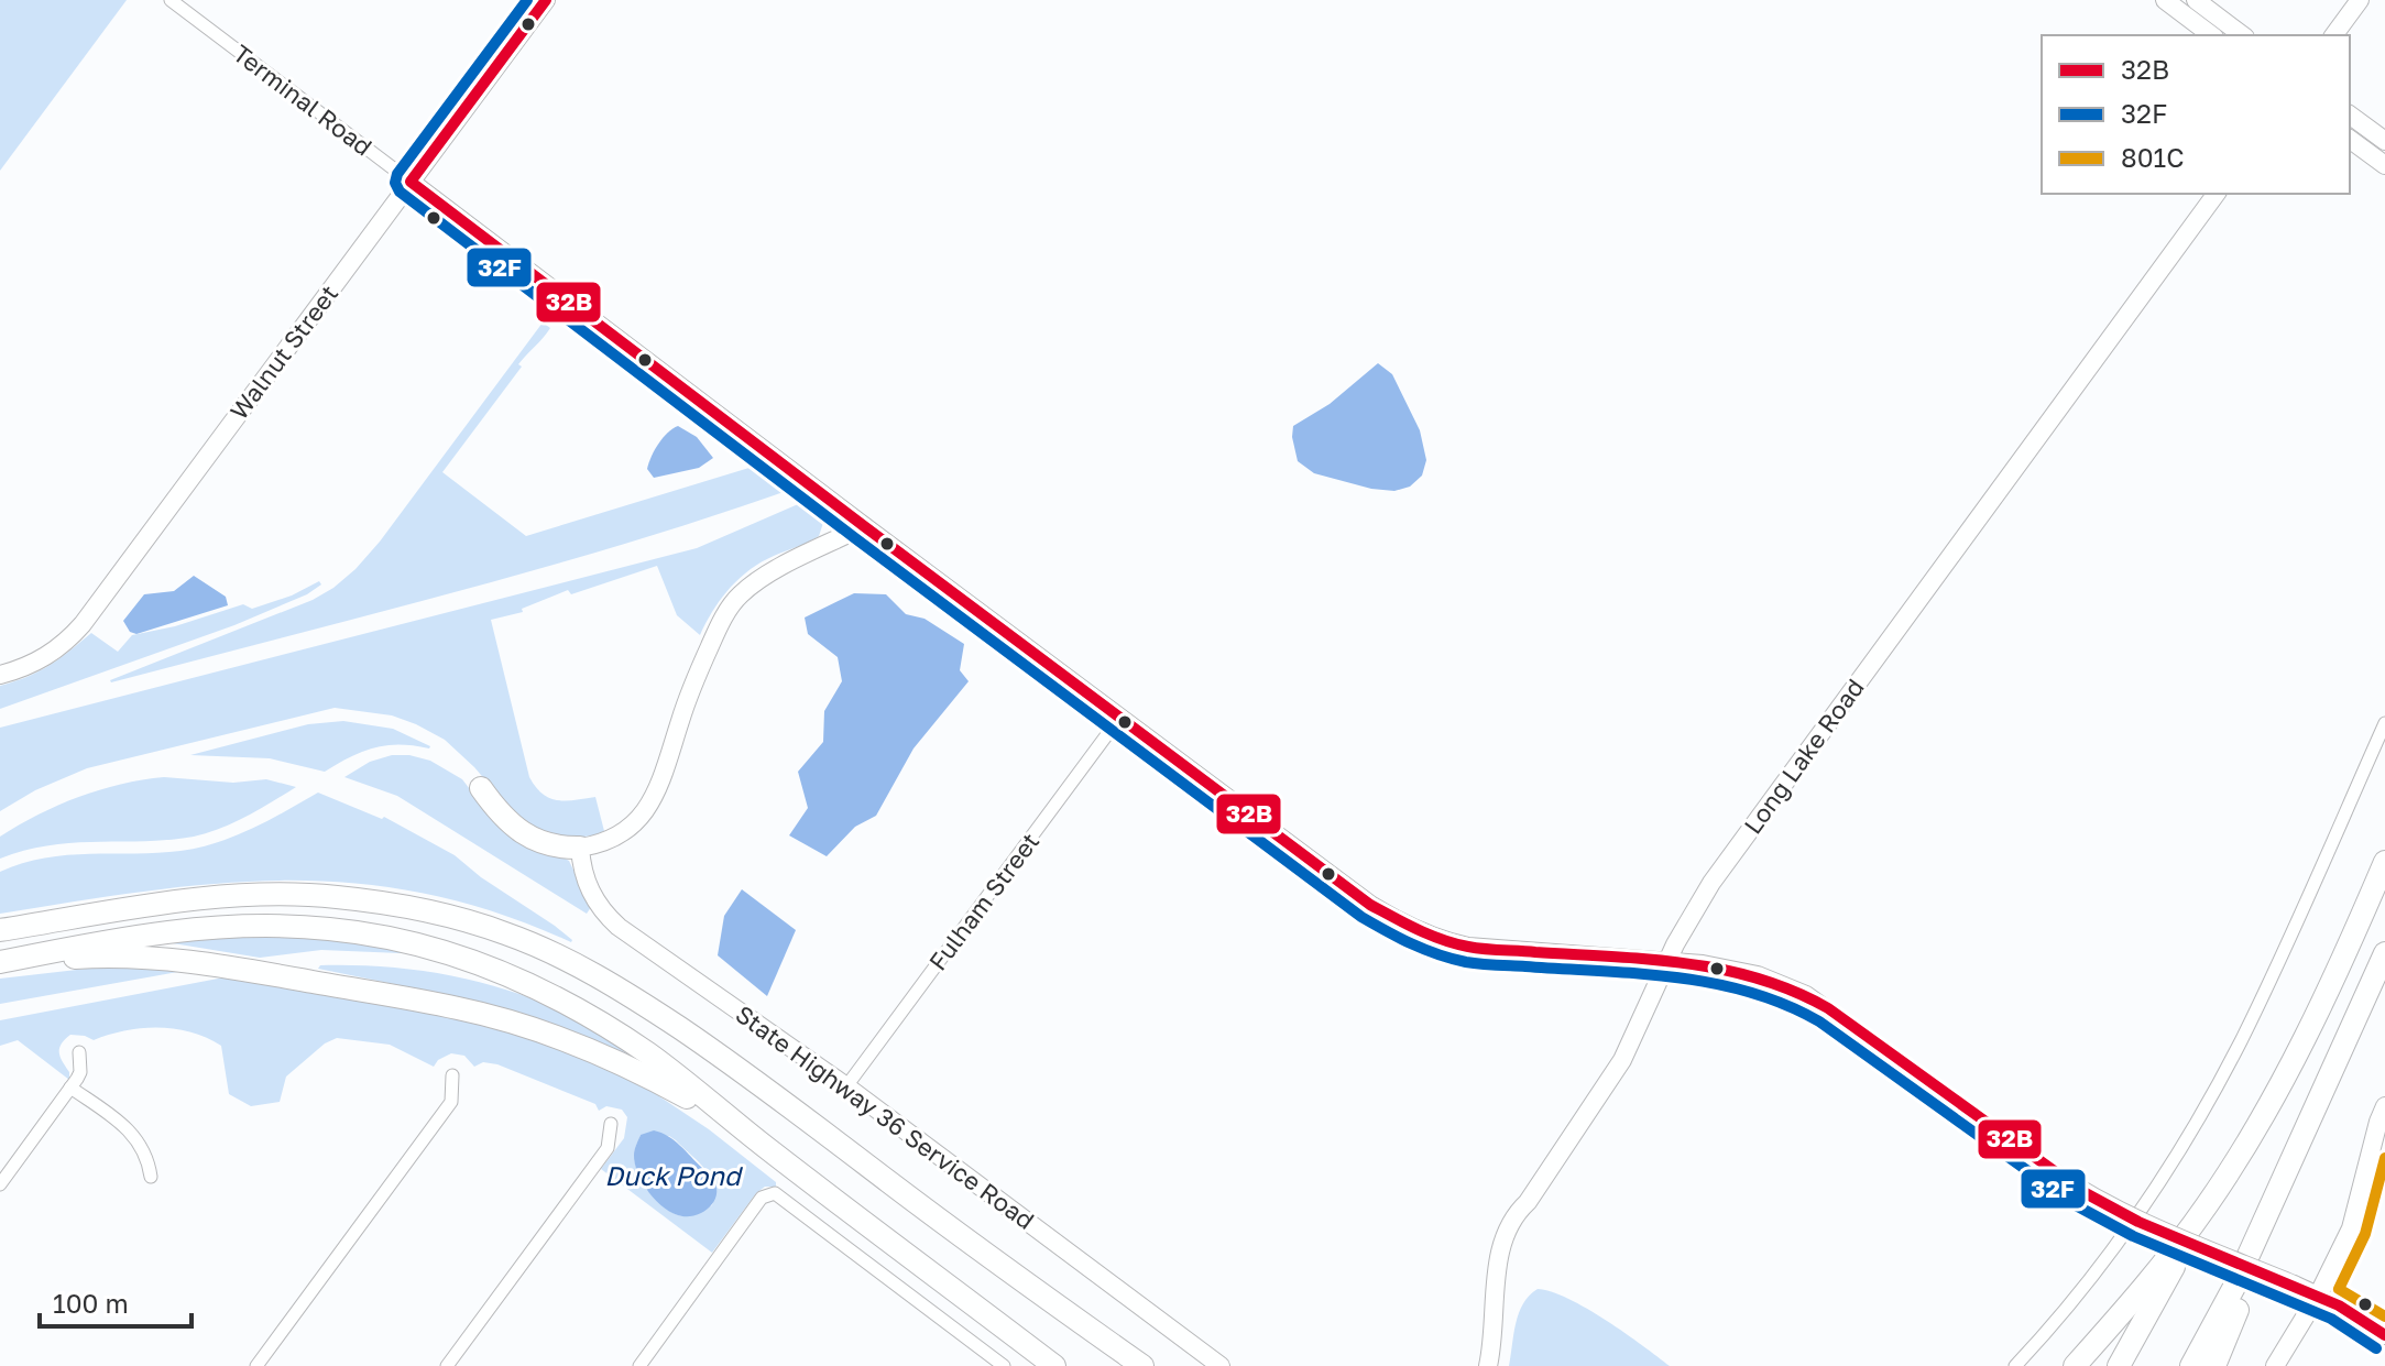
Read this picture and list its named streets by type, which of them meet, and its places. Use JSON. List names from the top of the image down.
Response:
{
  "streets": {
    "street": [
      "Terminal Road",
      "Walnut Street",
      "Long Lake Road",
      "Fulham Street",
      "State Highway 36 Service Road"
    ]
  },
  "crossings": [
    ["Terminal Road", "Walnut Street"],
    ["Terminal Road", "Long Lake Road"],
    ["Terminal Road", "Fulham Street"],
    ["Fulham Street", "State Highway 36 Service Road"]
  ],
  "water": ["Duck Pond"],
  "lines": ["transit line 32B", "transit line 32F", "transit line 801C"],
  "legend": ["32B", "32F", "801C"],
  "scale_bar": "100 m"
}
